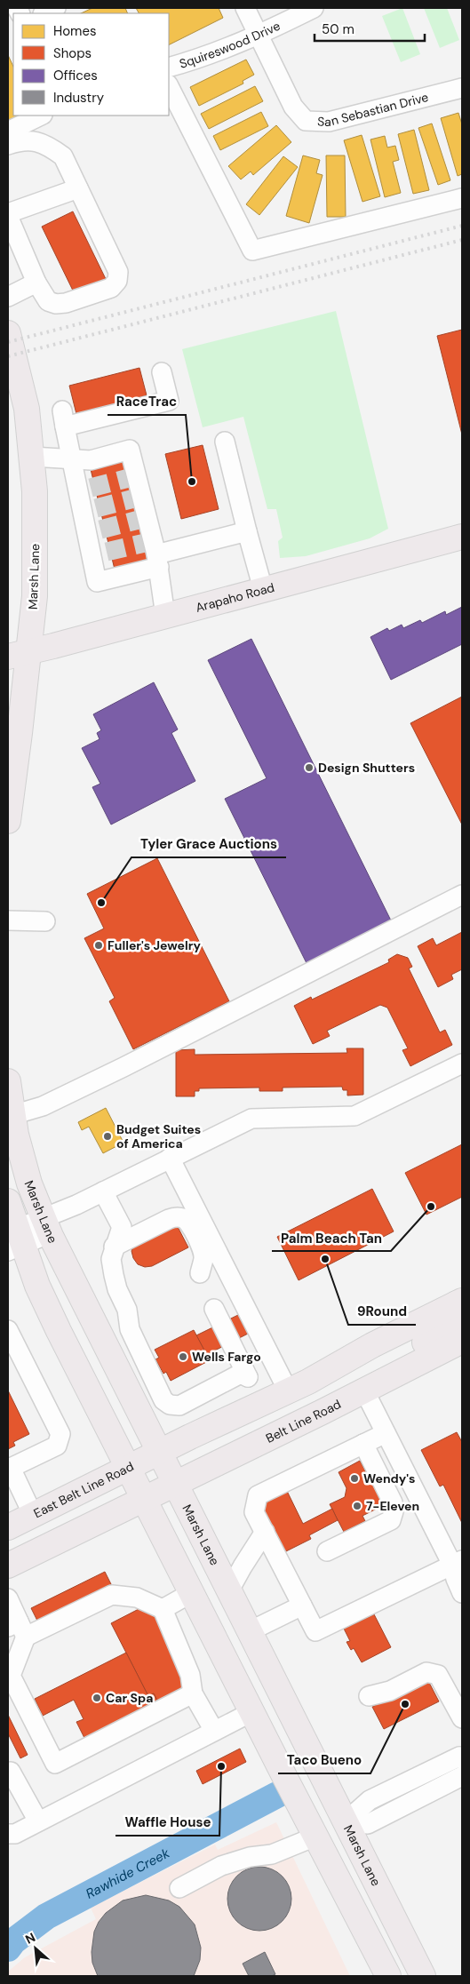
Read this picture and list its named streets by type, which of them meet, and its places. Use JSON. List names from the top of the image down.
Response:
{
  "streets": {
    "main road": [
      "Marsh Lane",
      "Arapaho Road",
      "Belt Line Road",
      "East Belt Line Road"
    ],
    "street": ["Squireswood Drive", "San Sebastian Drive"]
  },
  "crossings": [
    ["Squireswood Drive", "San Sebastian Drive"],
    ["Marsh Lane", "Arapaho Road"],
    ["Marsh Lane", "Belt Line Road"],
    ["Marsh Lane", "East Belt Line Road"]
  ],
  "water": ["Rawhide Creek"],
  "places": [
    "RaceTrac",
    "Design Shutters",
    "Tyler Grace Auctions",
    "Fuller's Jewelry",
    "Budget Suites of America",
    "Palm Beach Tan",
    "9Round",
    "Wells Fargo",
    "Wendy's",
    "7-Eleven",
    "Car Spa",
    "Taco Bueno",
    "Waffle House"
  ],
  "legend": [
    "Homes",
    "Shops",
    "Offices",
    "Industry"
  ],
  "scale_bar": "50 m",
  "north": "top left"
}
